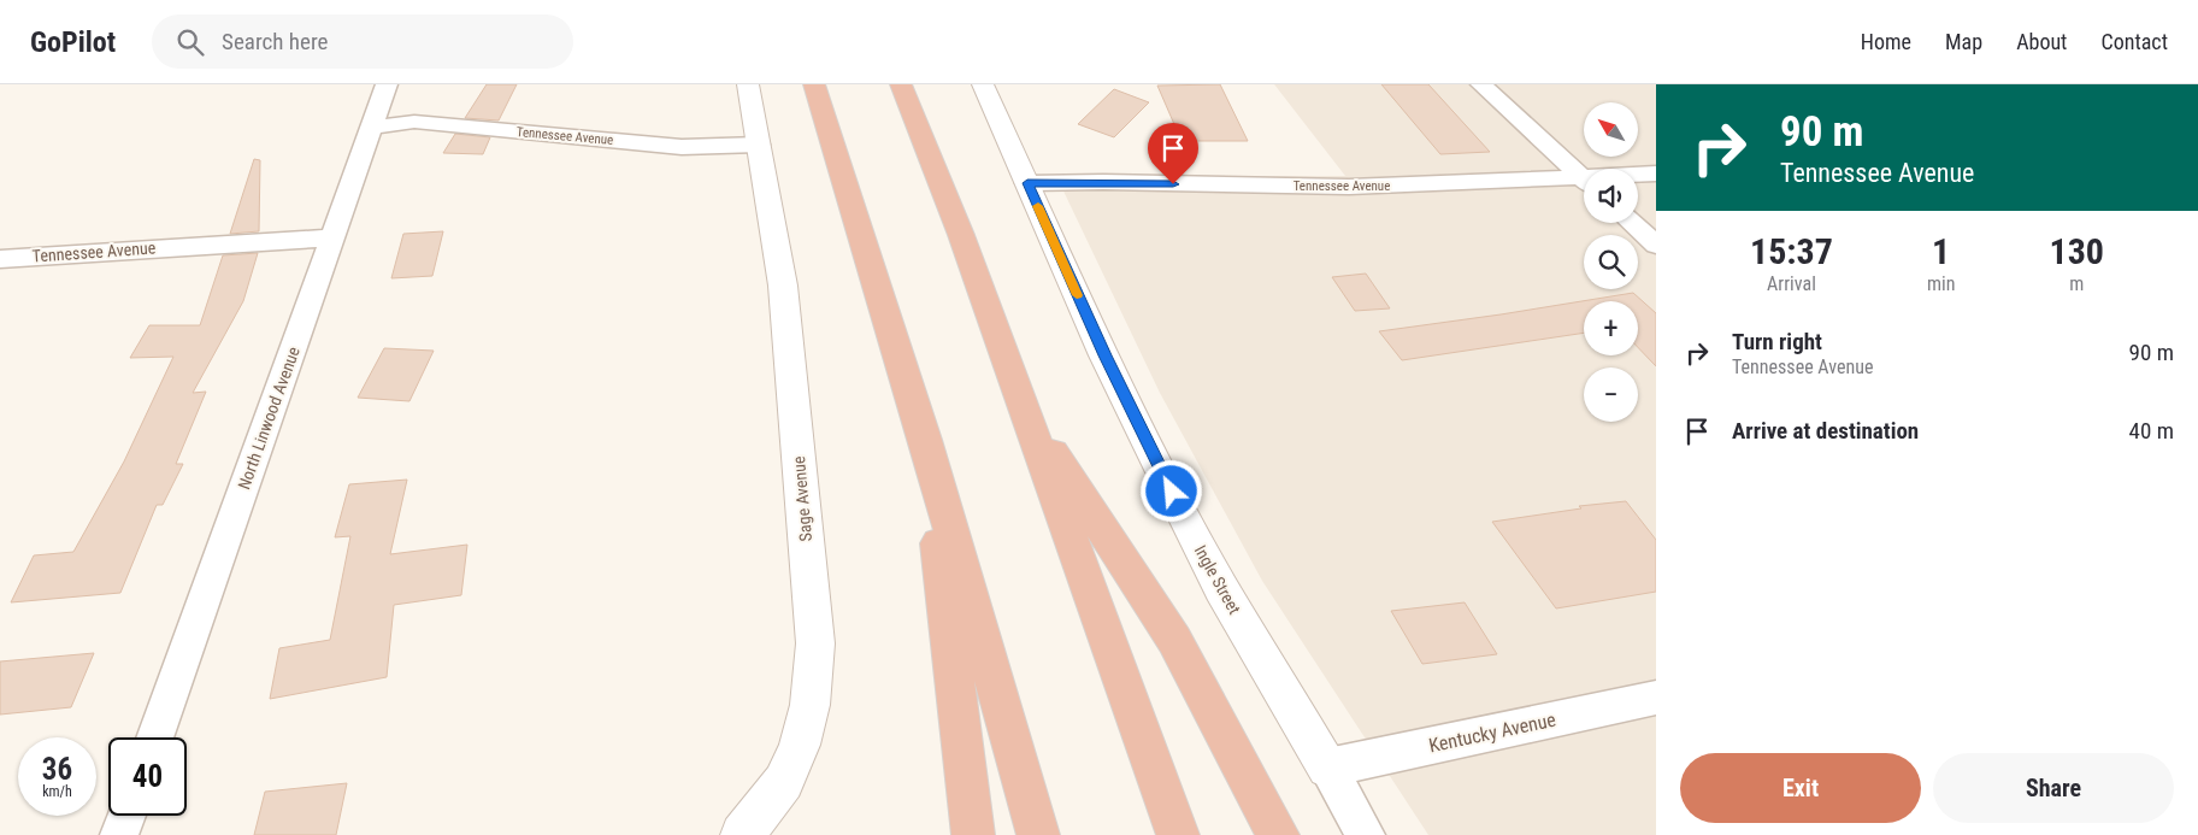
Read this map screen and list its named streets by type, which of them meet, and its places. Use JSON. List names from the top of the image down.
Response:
{
  "streets": {
    "street": [
      "Tennessee Avenue",
      "North Linwood Avenue",
      "Sage Avenue",
      "Ingle Street",
      "Kentucky Avenue"
    ]
  },
  "crossings": [
    ["Tennessee Avenue", "North Linwood Avenue"],
    ["Tennessee Avenue", "Sage Avenue"],
    ["Tennessee Avenue", "Ingle Street"],
    ["Ingle Street", "Kentucky Avenue"]
  ],
  "north": "top left",
  "page": {
    "header": "GoPilot",
    "search": "Search here",
    "nav": [
      "Home",
      "Map",
      "About",
      "Contact"
    ],
    "turn": ["90 m", "Tennessee Avenue"],
    "map_buttons": ["+", "−"],
    "eta": [
      "15:37",
      "Arrival",
      "1",
      "min",
      "130",
      "m"
    ],
    "list": [
      {
        "name": "Turn right",
        "note": "Tennessee Avenue",
        "value": "90 m"
      },
      {
        "name": "Arrive at destination",
        "value": "40 m"
      }
    ],
    "speed": "36 km/h",
    "limit": "40",
    "buttons": ["Exit", "Share"]
  }
}
